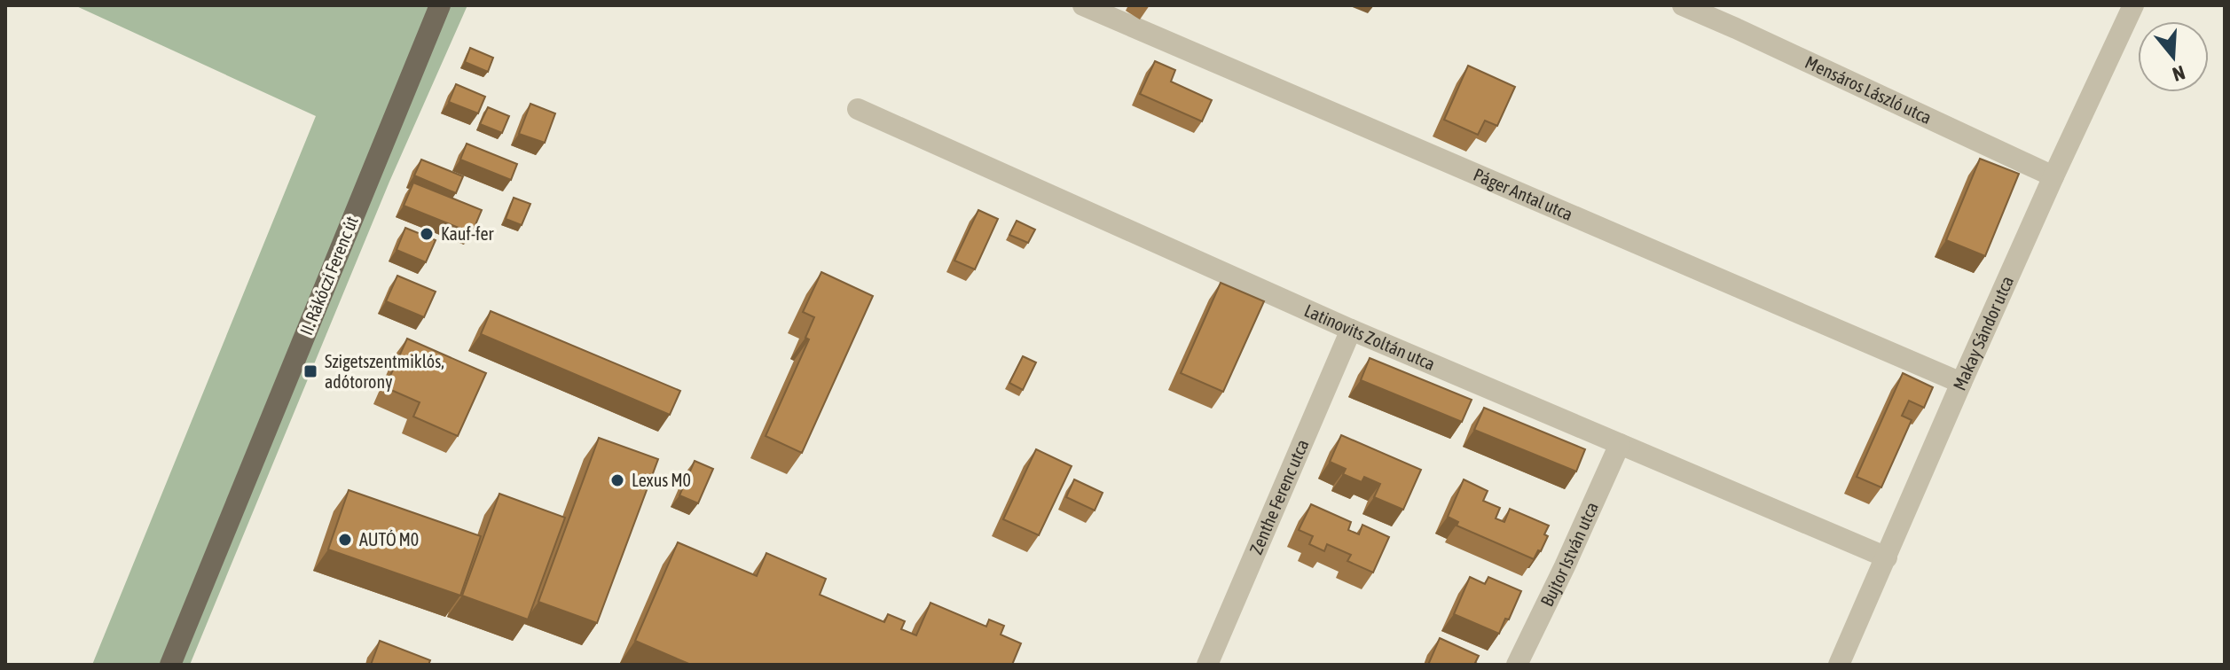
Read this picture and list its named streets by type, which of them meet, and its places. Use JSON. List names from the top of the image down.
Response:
{
  "streets": {
    "main road": ["II. Rákóczi Ferenc út"],
    "street": [
      "Mensáros László utca",
      "Páger Antal utca",
      "Makay Sándor utca",
      "Latinovits Zoltán utca",
      "Zenthe Ferenc utca",
      "Bujtor István utca"
    ]
  },
  "crossings": [
    ["Mensáros László utca", "Makay Sándor utca"],
    ["Páger Antal utca", "Makay Sándor utca"],
    ["Makay Sándor utca", "Latinovits Zoltán utca"],
    ["Latinovits Zoltán utca", "Zenthe Ferenc utca"],
    ["Latinovits Zoltán utca", "Bujtor István utca"]
  ],
  "places": {
    "other": ["Kauf-fer", "Lexus M0", "AUTÓ M0"],
    "transit": ["Szigetszentmiklós, adótorony"]
  },
  "north": "bottom"
}
